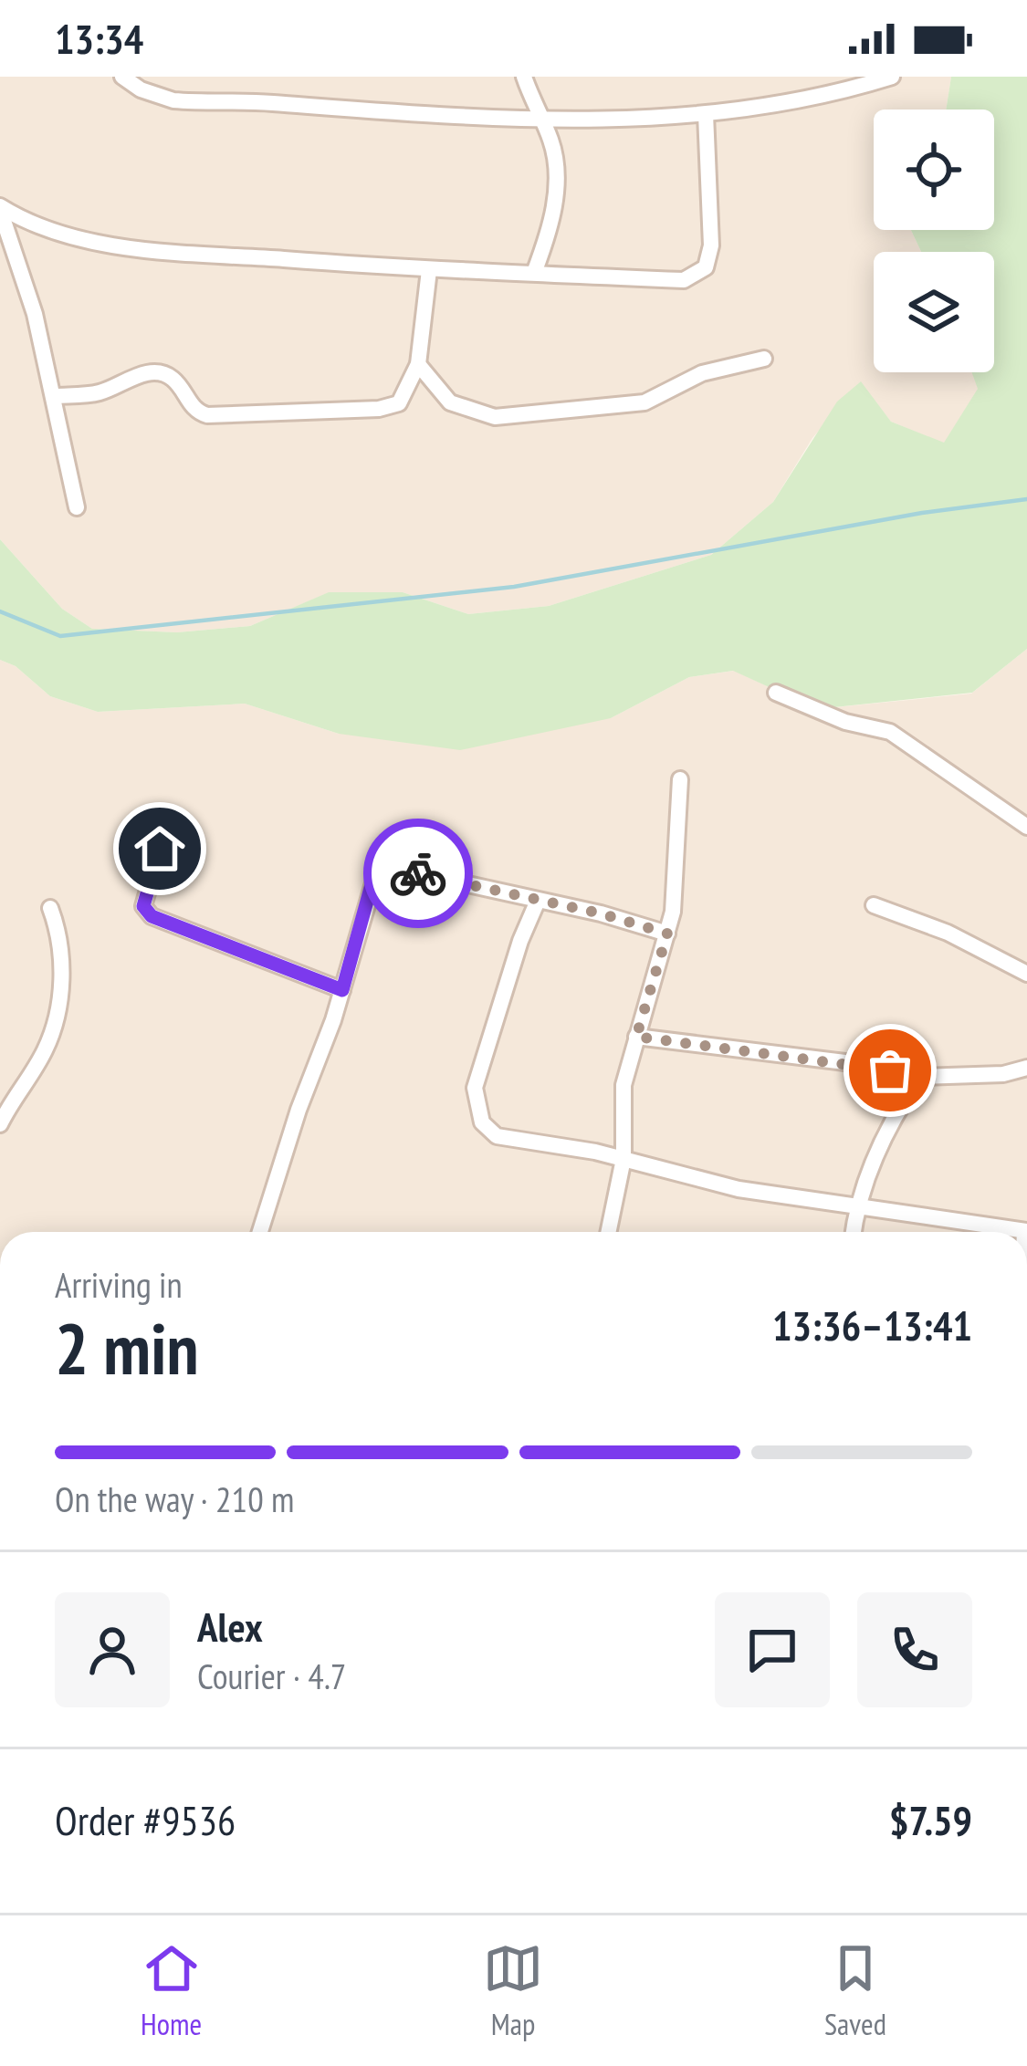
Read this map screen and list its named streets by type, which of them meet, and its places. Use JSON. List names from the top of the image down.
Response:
{
  "page": {
    "status": "13:34",
    "heading": ["2 min", "Arriving in", "13:36–13:41"],
    "panel": [
      "Alex",
      "Courier · 4.7",
      "Order #9536",
      "$7.59"
    ],
    "bar": "On the way · 210 m",
    "tabs": ["Home", "Map", "Saved"]
  }
}
